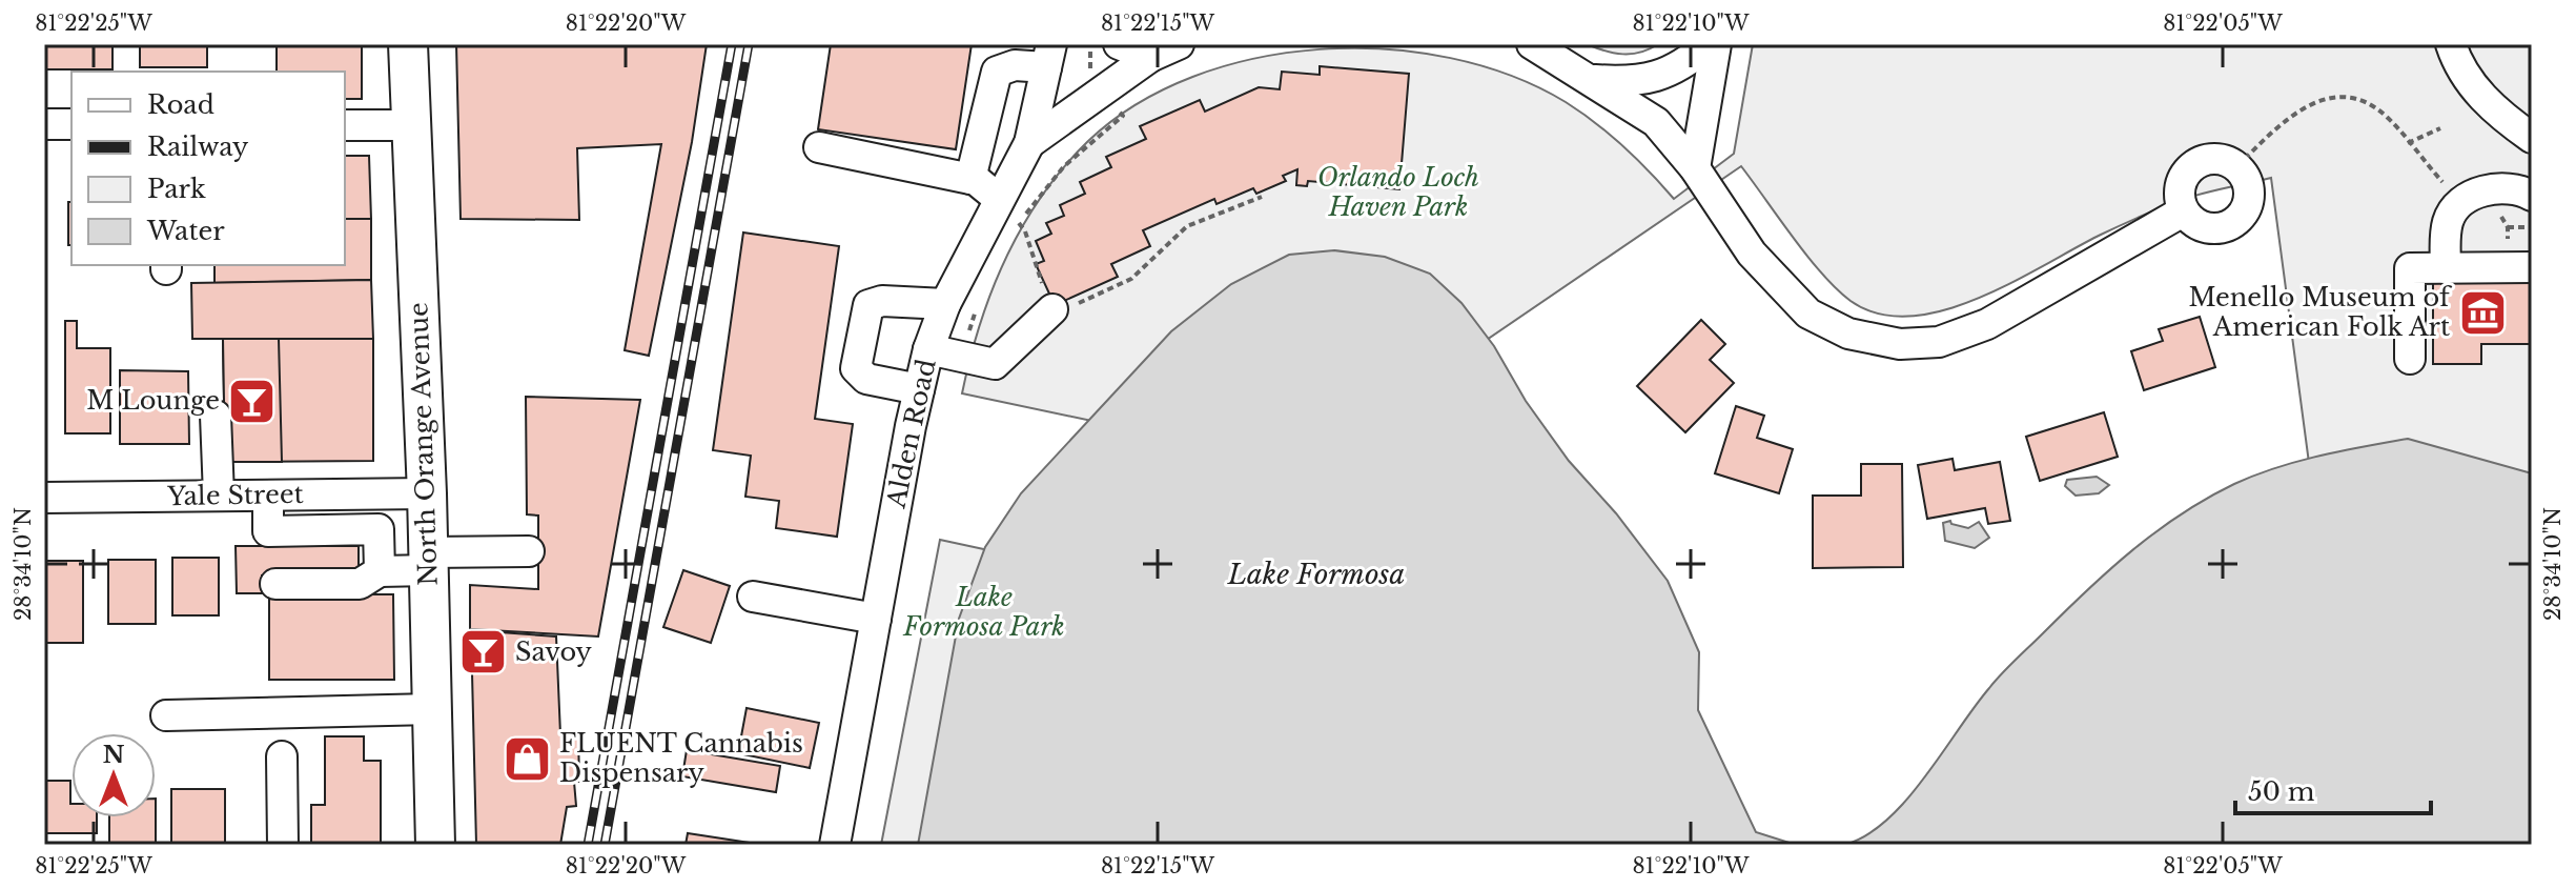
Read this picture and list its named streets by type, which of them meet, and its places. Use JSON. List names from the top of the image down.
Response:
{
  "streets": {
    "main road": ["North Orange Avenue"],
    "street": ["Alden Road", "Yale Street"]
  },
  "crossings": [
    ["North Orange Avenue", "Yale Street"]
  ],
  "water": ["Lake Formosa"],
  "parks": ["Orlando Loch Haven Park", "Lake Formosa Park"],
  "places": {
    "museum": ["Menello Museum of American Folk Art"],
    "bar": ["M Lounge", "Savoy"],
    "shop": ["FLUENT Cannabis Dispensary"]
  },
  "legend": [
    "Road",
    "Railway",
    "Park",
    "Water"
  ],
  "scale_bar": "50 m",
  "north": "top",
  "coordinates": [
    "81°22'25\"W",
    "81°22'20\"W",
    "81°22'15\"W",
    "81°22'10\"W",
    "81°22'05\"W",
    "28°34'10\"N"
  ]
}
